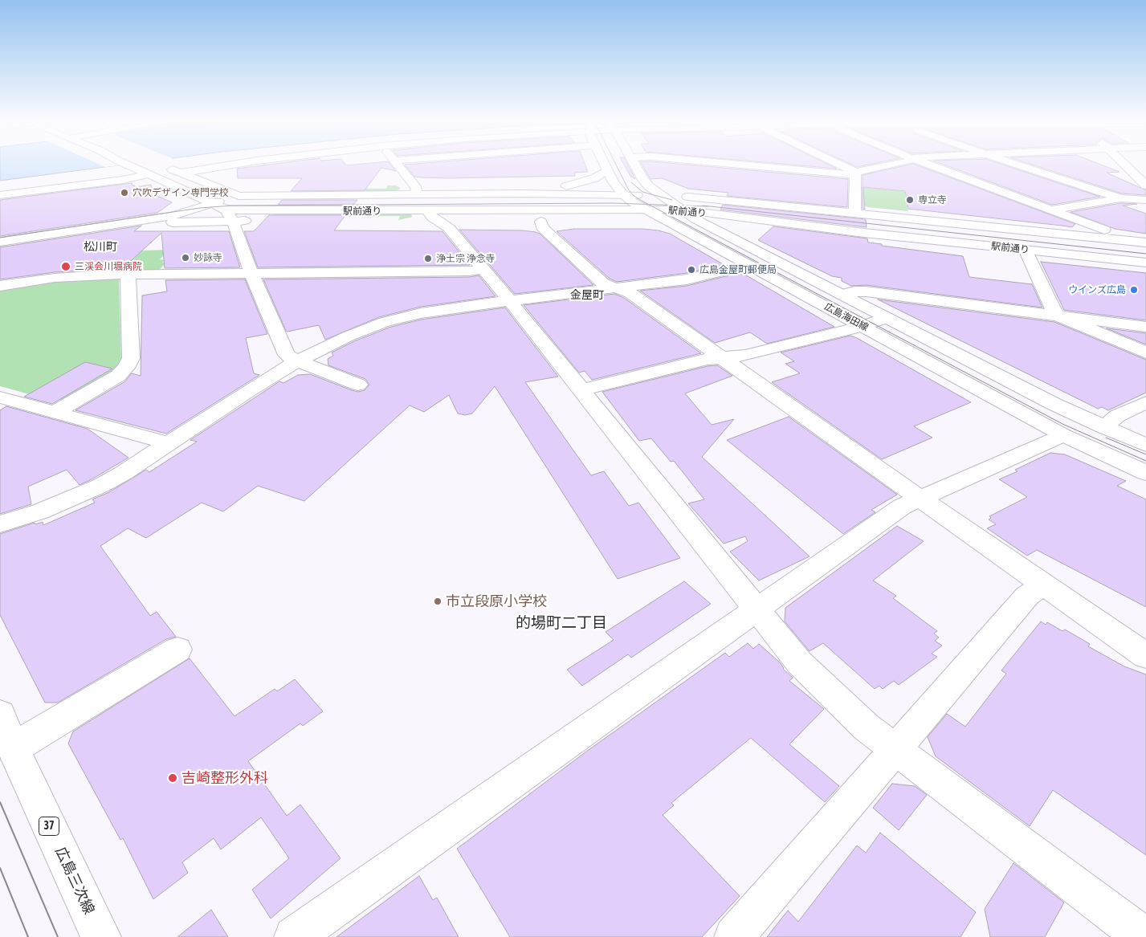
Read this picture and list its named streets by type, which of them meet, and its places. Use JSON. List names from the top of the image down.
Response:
{
  "streets": {
    "street": [
      "駅前通り",
      "広島海田線",
      "37",
      "広島三次線"
    ]
  },
  "crossings": [
    ["駅前通り", "広島海田線"]
  ],
  "districts": ["松川町", "金屋町", "的場町二丁目"],
  "places": [
    "穴吹デザイン専門学校",
    "専立寺",
    "妙詠寺",
    "浄土宗 浄念寺",
    "三渓会川堀病院",
    "広島金屋町郵便局",
    "ウインズ広島",
    "市立段原小学校",
    "吉崎整形外科"
  ]
}
